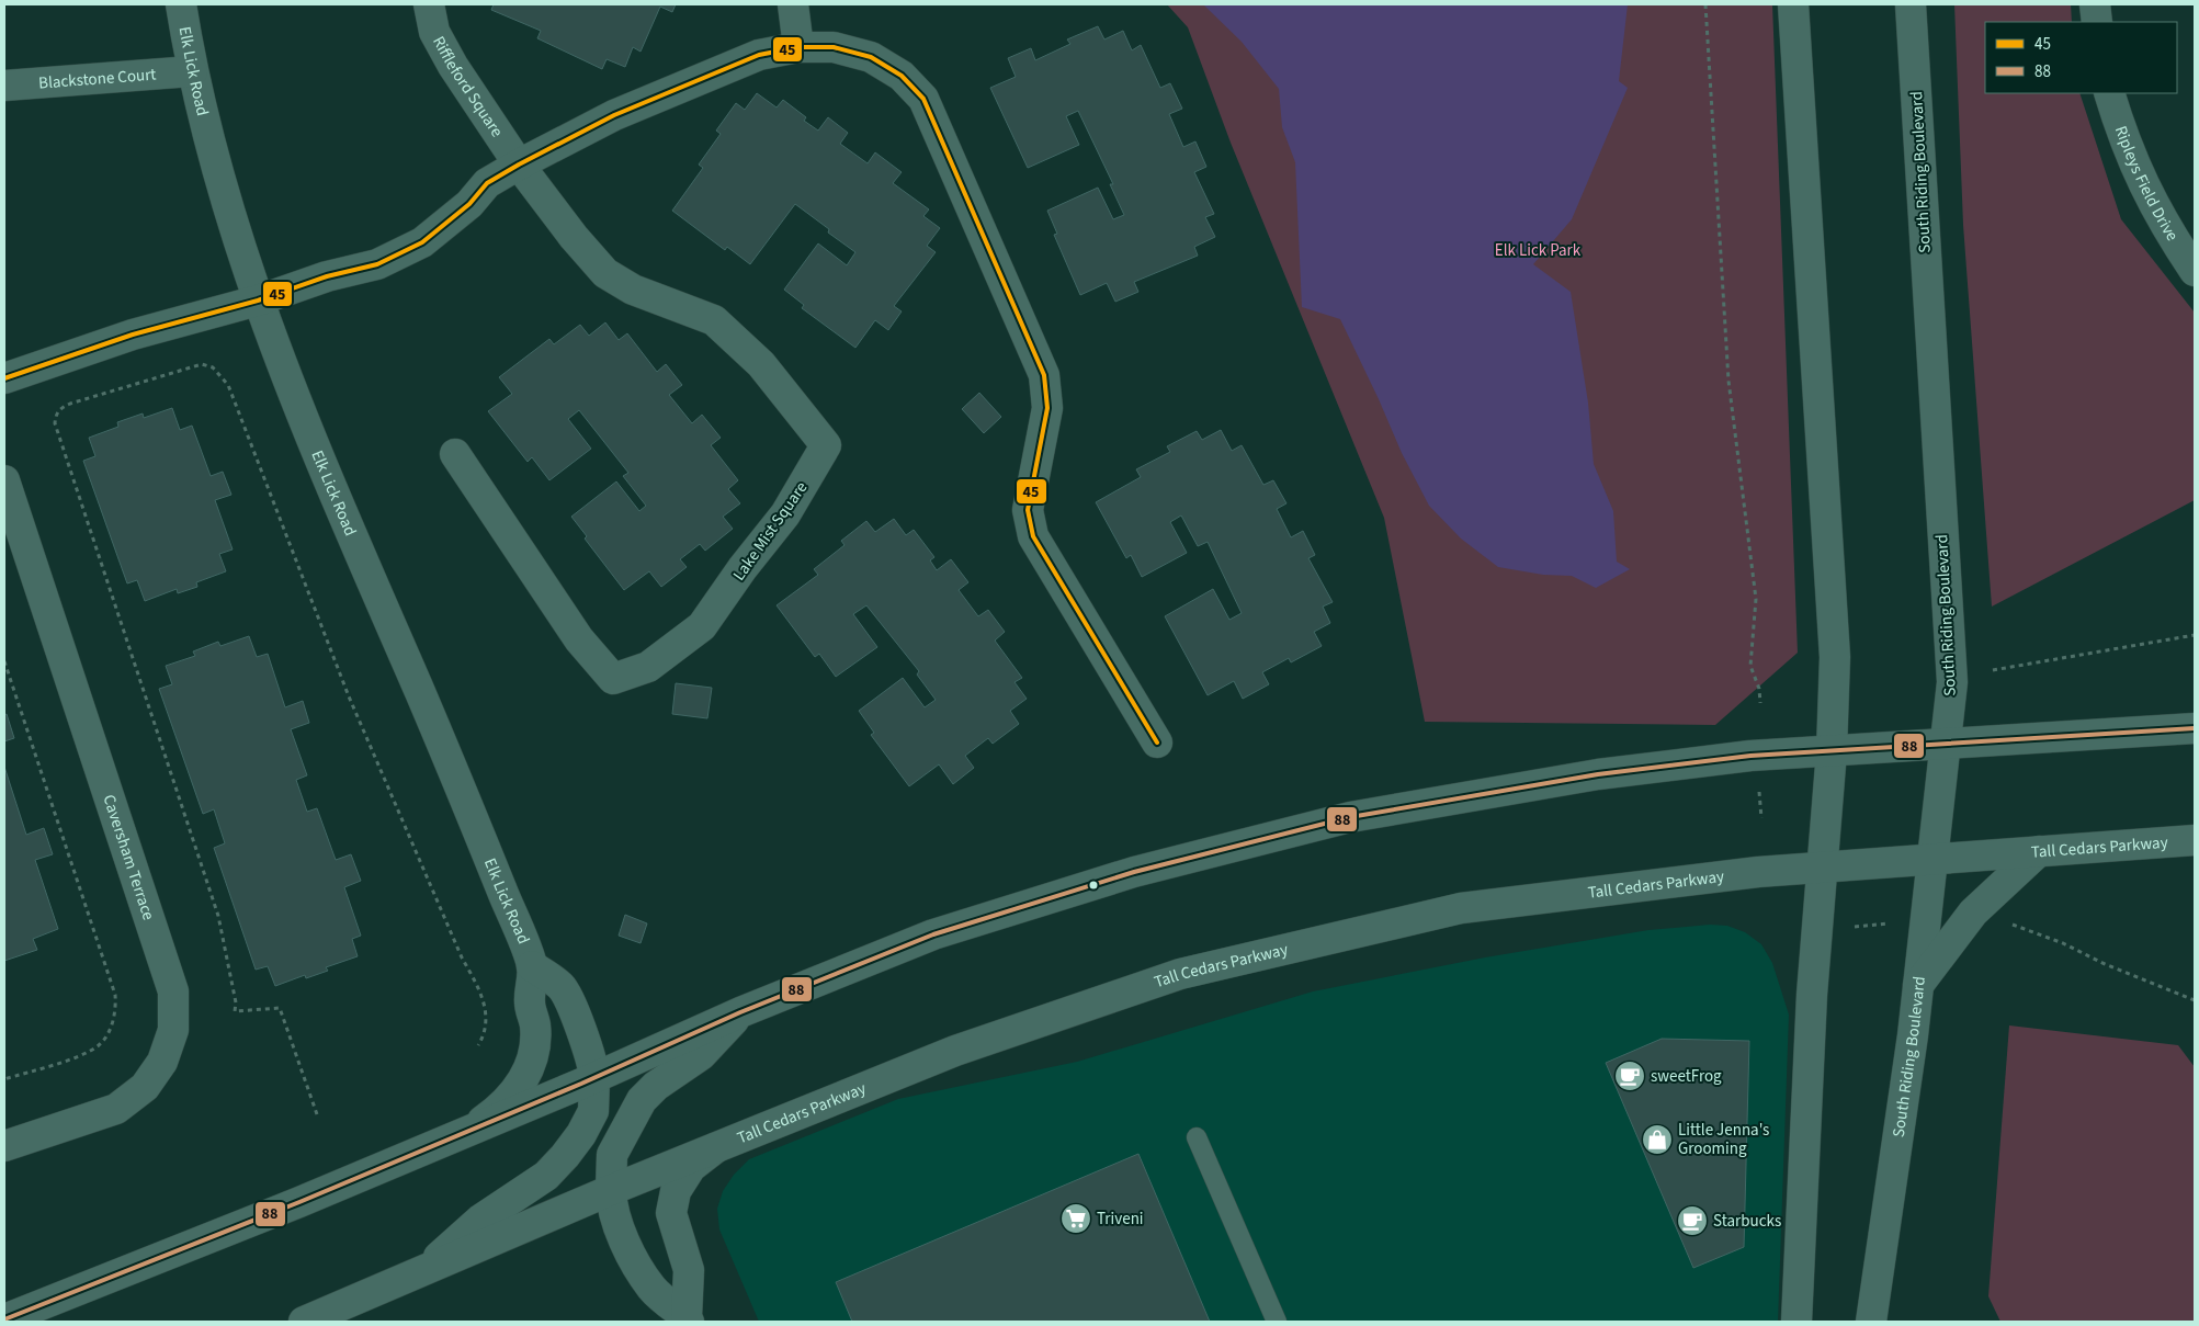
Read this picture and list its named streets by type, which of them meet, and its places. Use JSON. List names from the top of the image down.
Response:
{
  "streets": {
    "street": [
      "Elk Lick Road",
      "Blackstone Court",
      "Riffleford Square",
      "South Riding Boulevard",
      "Ripleys Field Drive",
      "Lake Mist Square",
      "Tall Cedars Parkway",
      "Caversham Terrace"
    ]
  },
  "crossings": [
    ["Elk Lick Road", "Blackstone Court"],
    ["Elk Lick Road", "Tall Cedars Parkway"],
    ["Riffleford Square", "Lake Mist Square"],
    ["South Riding Boulevard", "Tall Cedars Parkway"]
  ],
  "parks": ["Elk Lick Park"],
  "places": {
    "cafe": ["sweetFrog", "Starbucks"],
    "shop": ["Little Jenna's Grooming"],
    "supermarket": ["Triveni"]
  },
  "lines": ["transit line 45", "transit line 88"],
  "legend": ["45", "88"]
}
